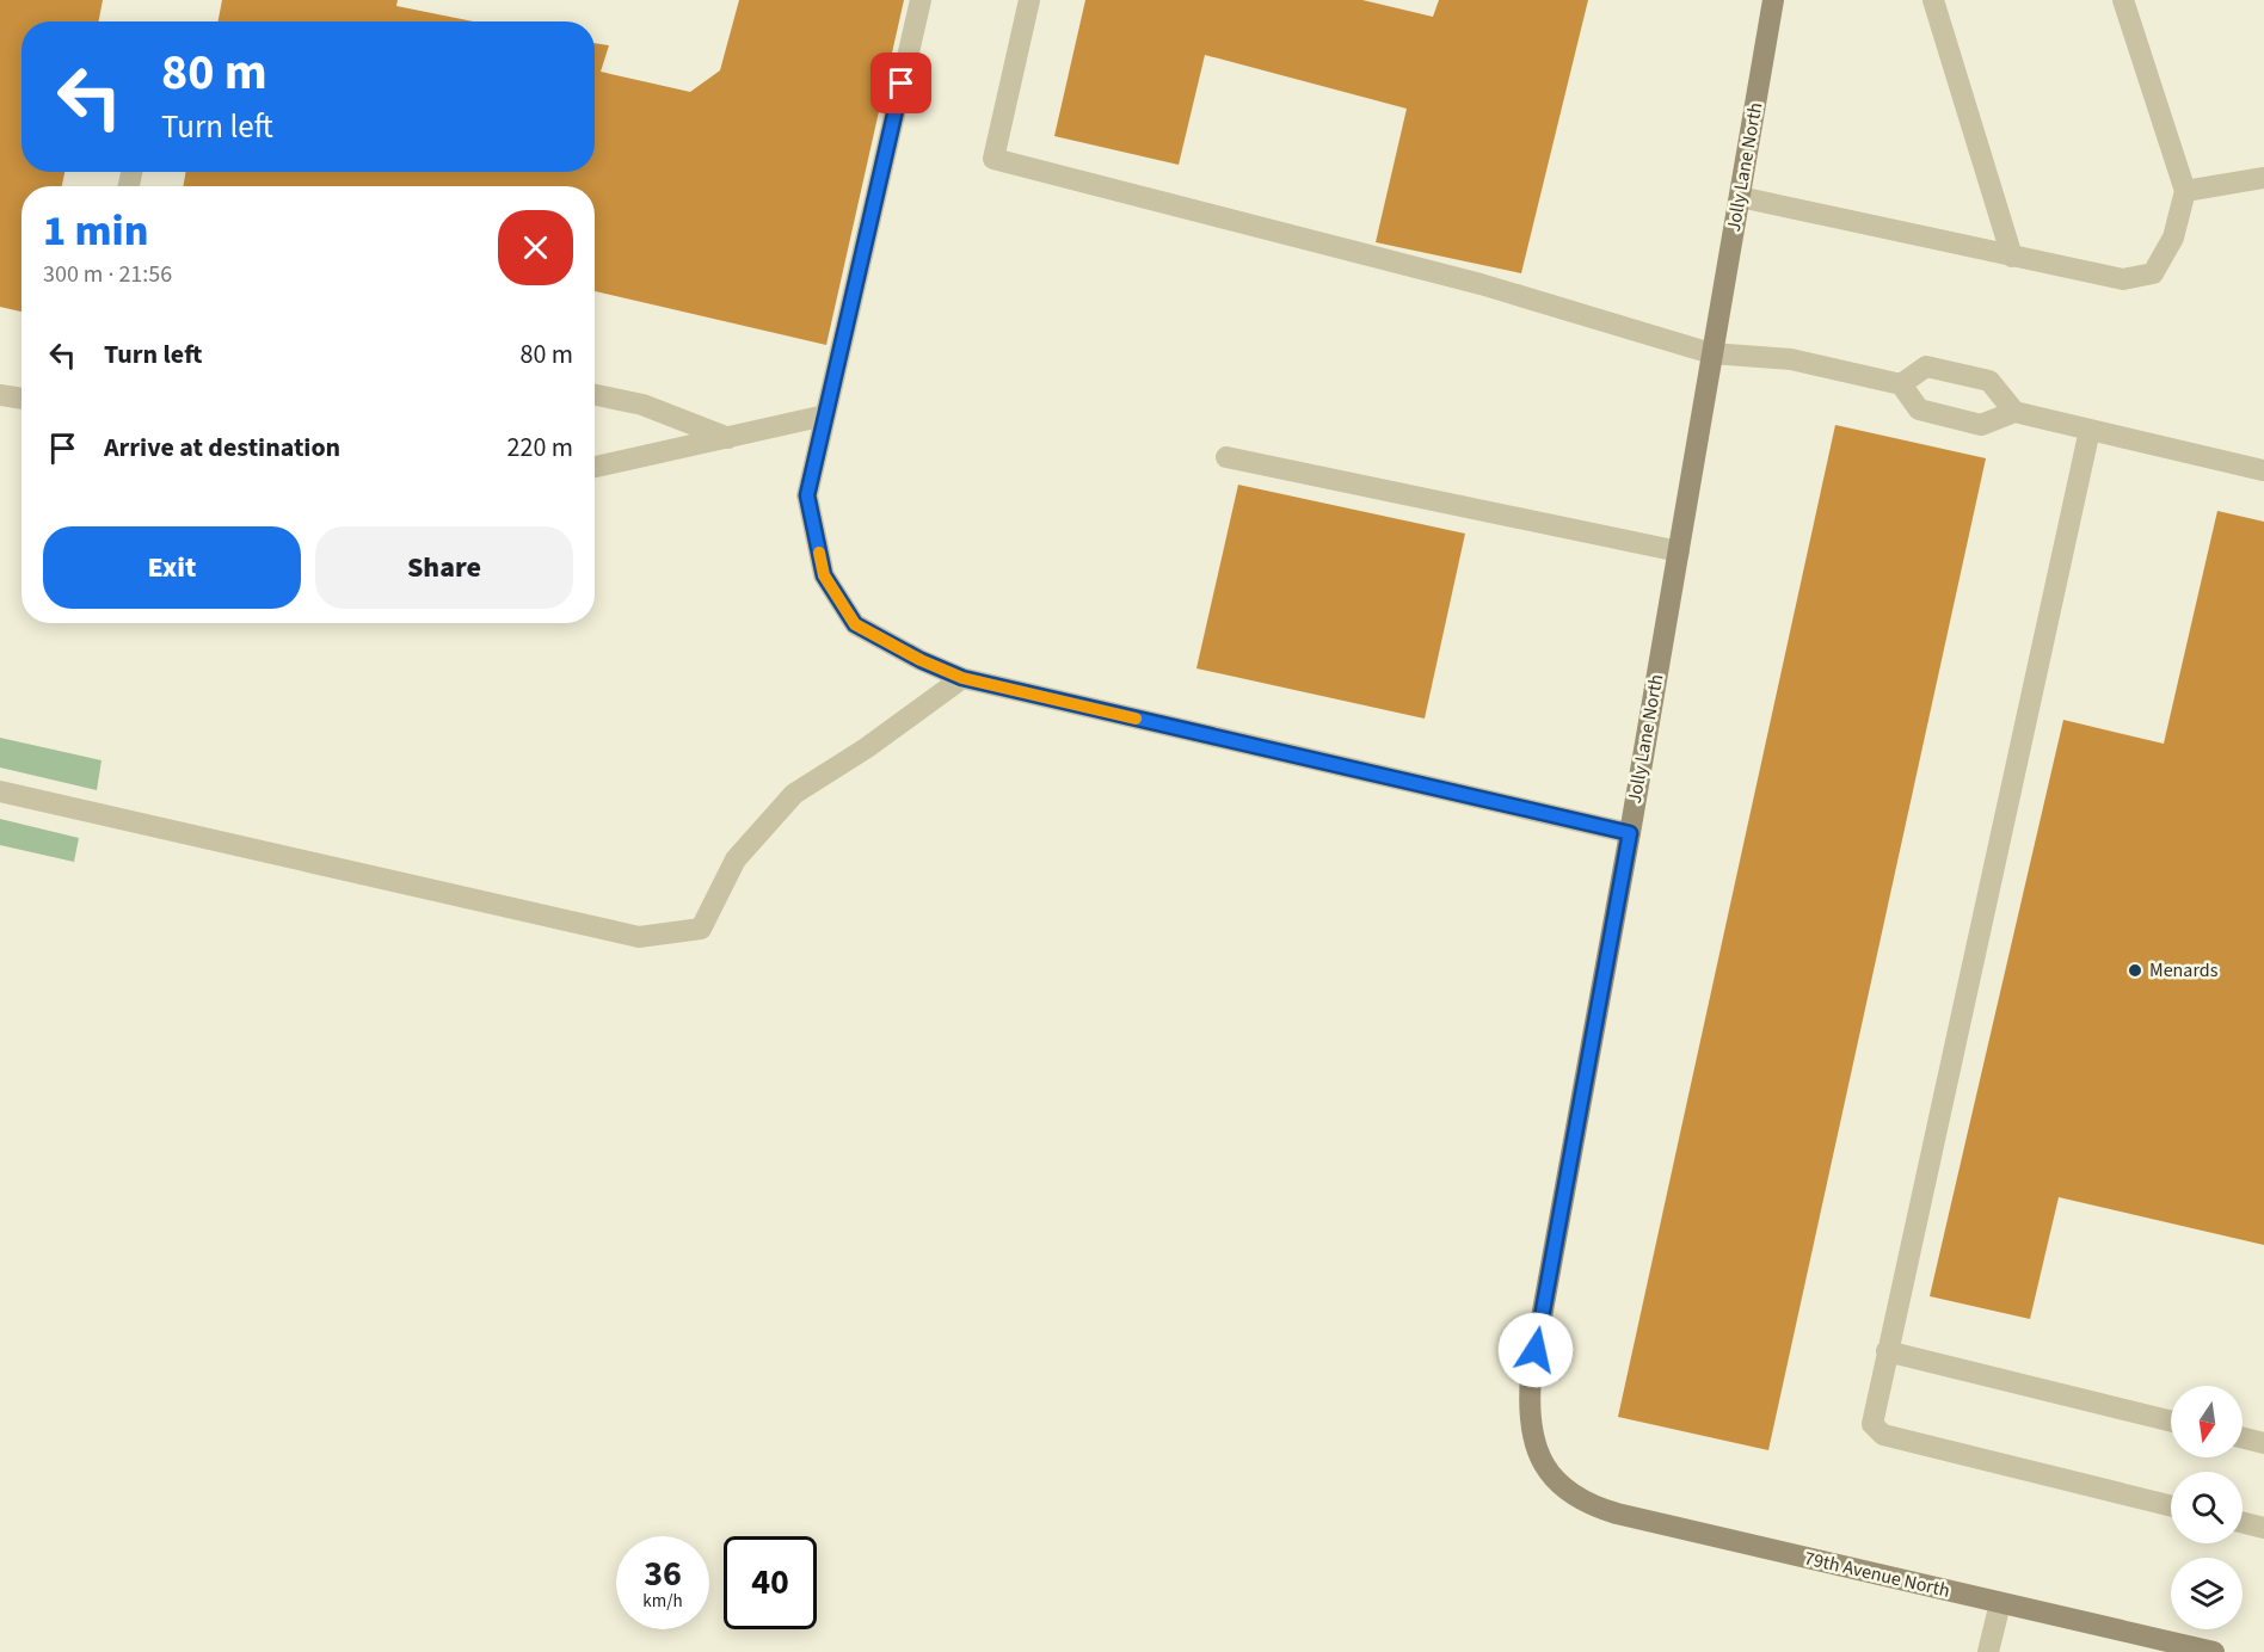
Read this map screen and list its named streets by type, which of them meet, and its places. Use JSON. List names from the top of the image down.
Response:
{
  "streets": {
    "street": ["Jolly Lane North", "79th Avenue North"]
  },
  "crossings": [
    ["Jolly Lane North", "79th Avenue North"]
  ],
  "places": ["Menards"],
  "north": "bottom",
  "page": {
    "turn": ["80 m", "Turn left"],
    "heading": ["1 min", "300 m · 21:56"],
    "list": [
      {
        "name": "Turn left",
        "value": "80 m"
      },
      {
        "name": "Arrive at destination",
        "value": "220 m"
      }
    ],
    "buttons": ["Exit", "Share"],
    "speed": "36 km/h",
    "limit": "40"
  }
}
